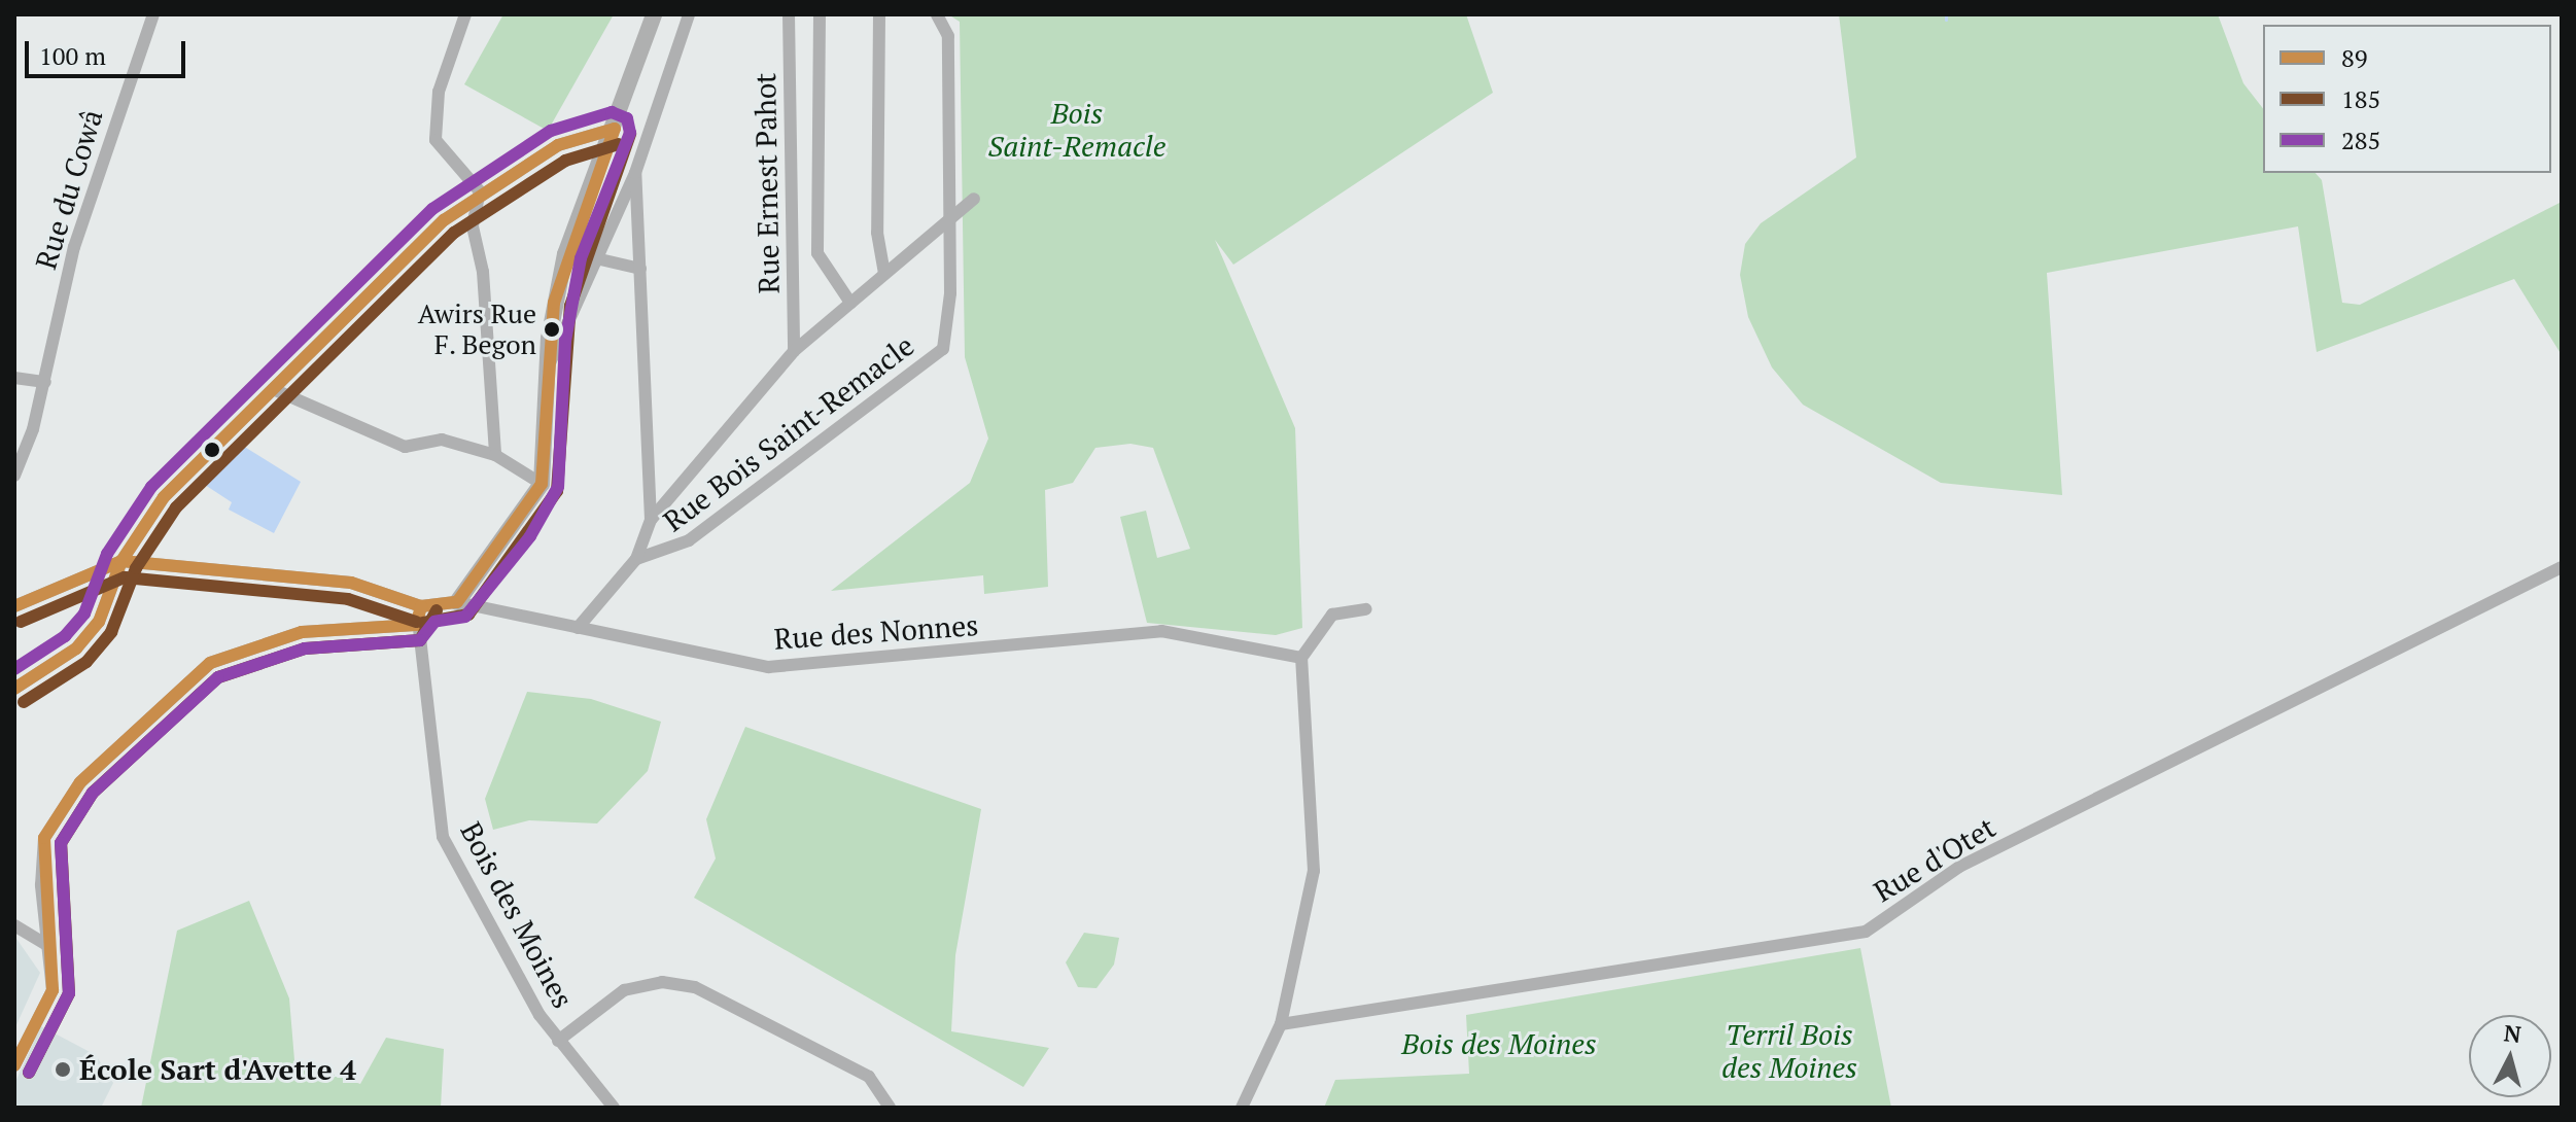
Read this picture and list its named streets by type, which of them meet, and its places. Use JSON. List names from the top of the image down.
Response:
{
  "streets": {
    "street": [
      "Rue Ernest Pahot",
      "Rue du Cowâ",
      "Rue Bois Saint-Remacle",
      "Rue des Nonnes",
      "Rue d'Otet",
      "Bois des Moines"
    ]
  },
  "parks": ["Bois Saint-Remacle", "Terril Bois des Moines", "Bois des Moines"],
  "places": ["Awirs Rue F. Begon", "École Sart d'Avette 4"],
  "lines": ["transit line 285", "transit line 89", "transit line 185"],
  "legend": ["89", "185", "285"],
  "scale_bar": "100 m",
  "north": "top"
}
